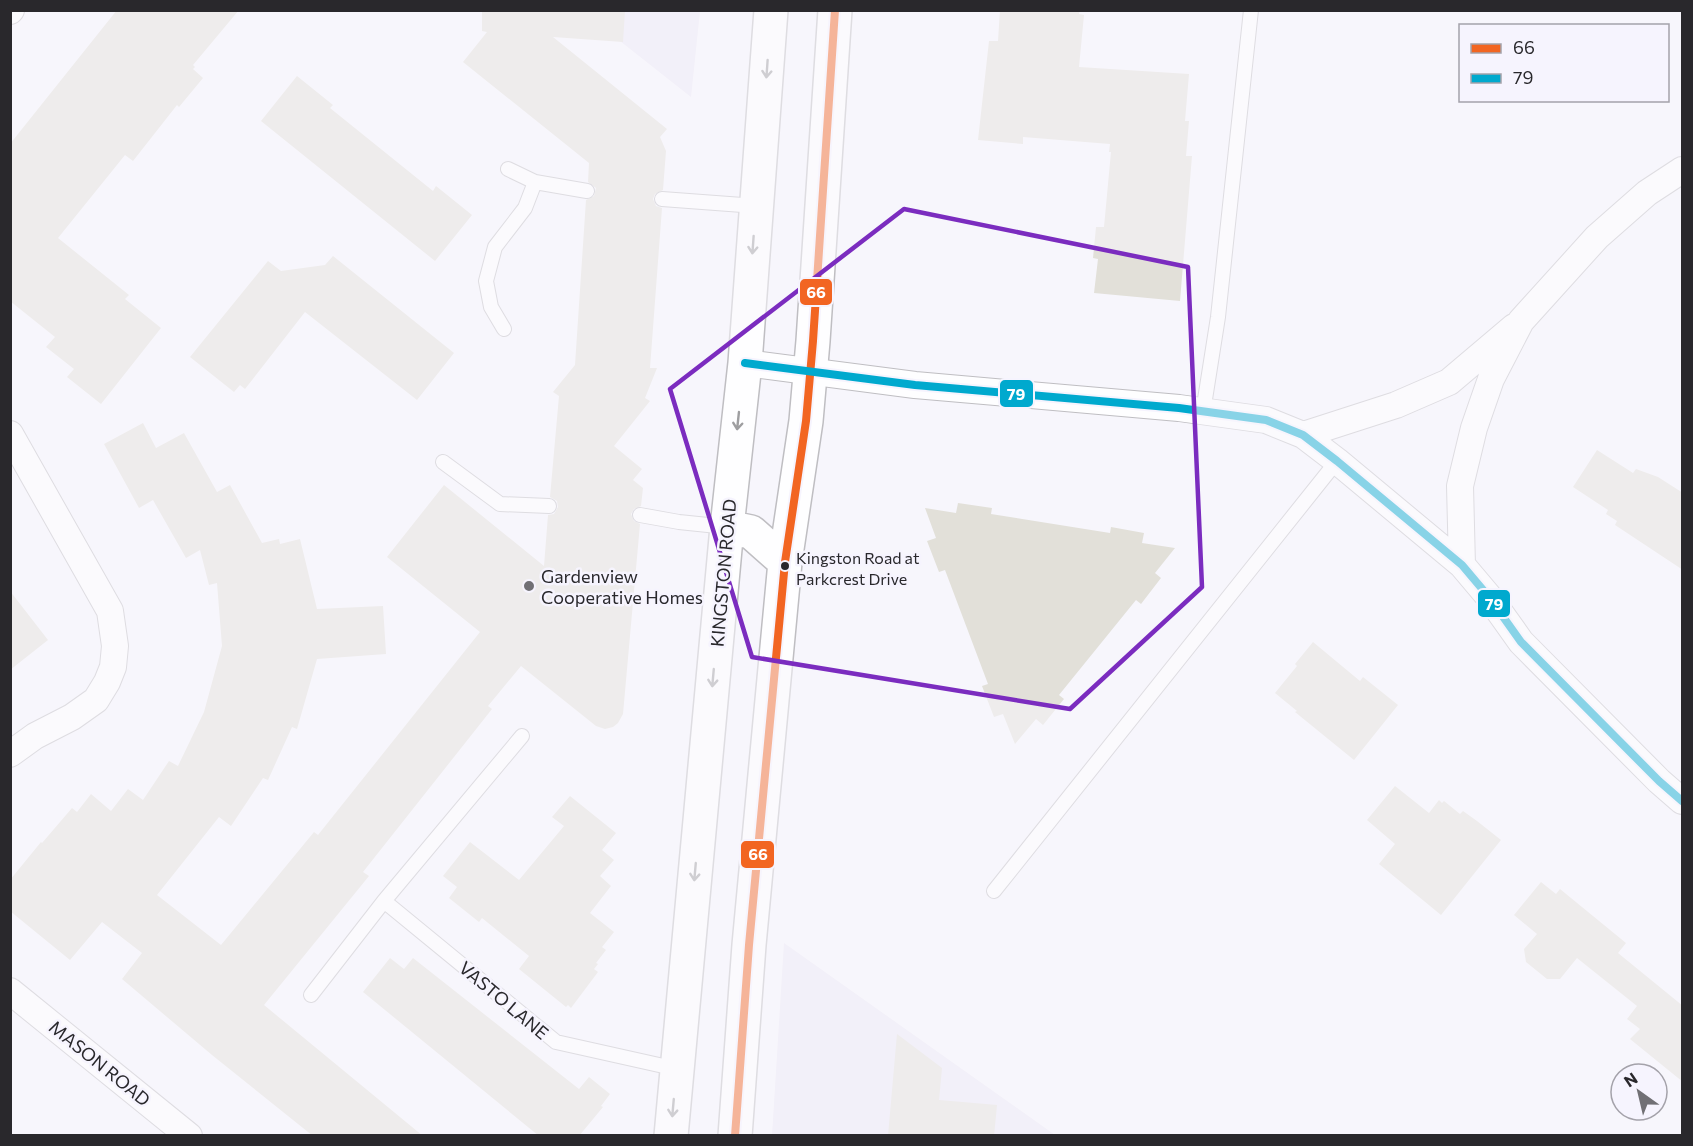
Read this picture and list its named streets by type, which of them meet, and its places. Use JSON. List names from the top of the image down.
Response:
{
  "streets": {
    "main road": ["KINGSTON ROAD"],
    "street": ["MASON ROAD"],
    "lane": ["VASTO LANE"]
  },
  "crossings": [
    ["KINGSTON ROAD", "VASTO LANE"]
  ],
  "places": ["Kingston Road at Parkcrest Drive", "Gardenview Cooperative Homes"],
  "lines": ["transit line 66", "transit line 79"],
  "legend": ["66", "79"],
  "north": "top left"
}
